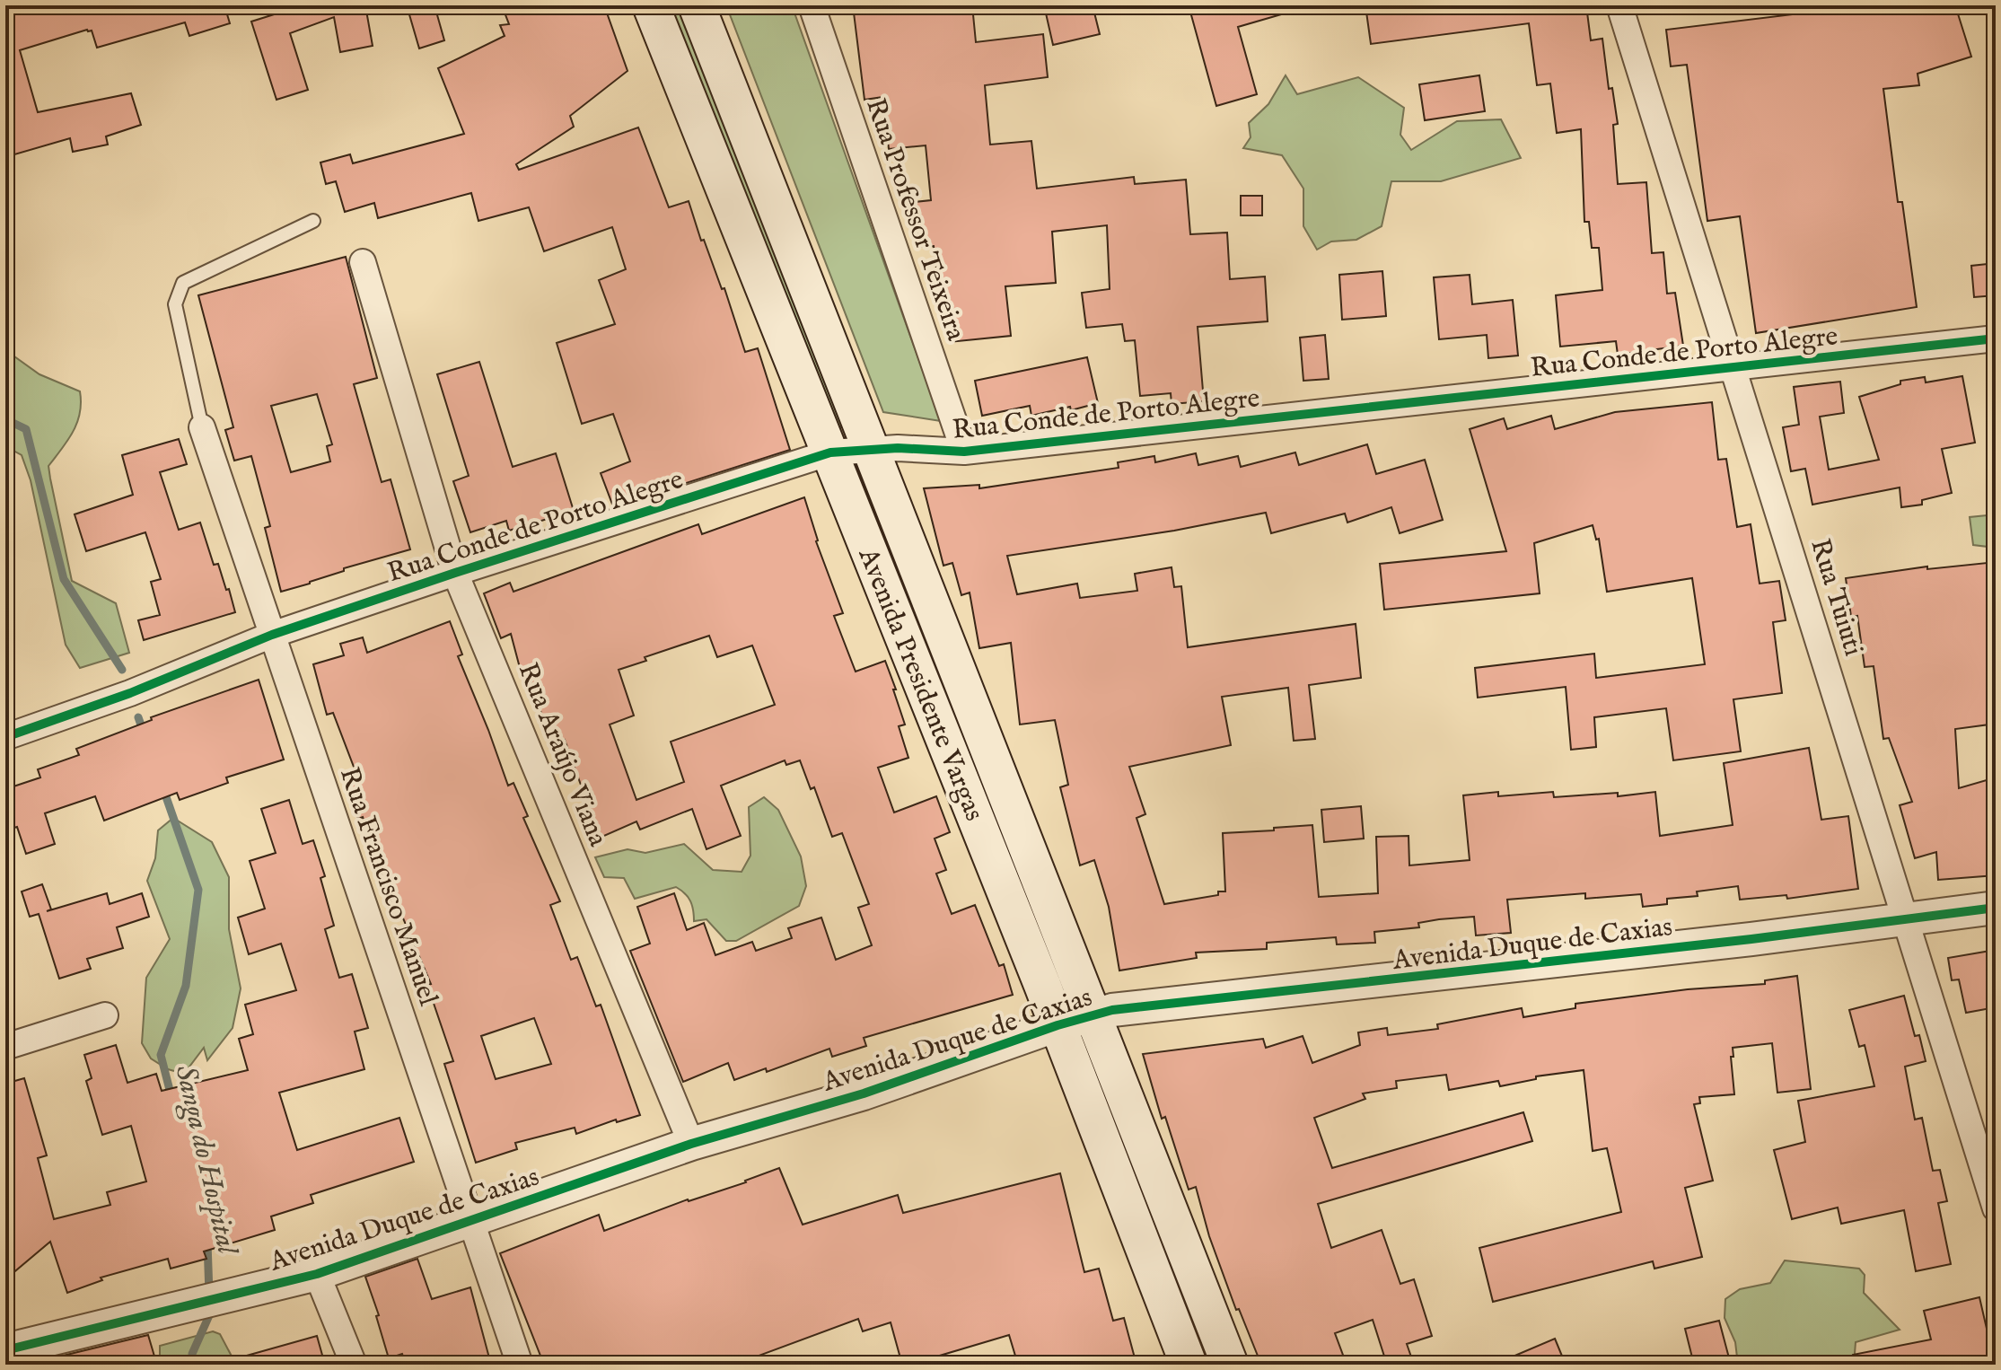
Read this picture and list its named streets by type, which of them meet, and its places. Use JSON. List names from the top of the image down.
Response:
{
  "streets": {
    "main road": ["Avenida Presidente Vargas"],
    "street": [
      "Rua Professor Teixeira",
      "Rua Conde de Porto Alegre",
      "Rua Tuiuti",
      "Rua Araújo Viana",
      "Rua Francisco Manuel",
      "Avenida Duque de Caxias"
    ]
  },
  "crossings": [
    ["Rua Professor Teixeira", "Rua Conde de Porto Alegre"],
    ["Rua Conde de Porto Alegre", "Rua Tuiuti"],
    ["Rua Conde de Porto Alegre", "Avenida Presidente Vargas"],
    ["Rua Conde de Porto Alegre", "Rua Araújo Viana"],
    ["Rua Conde de Porto Alegre", "Rua Francisco Manuel"],
    ["Rua Tuiuti", "Avenida Duque de Caxias"],
    ["Avenida Presidente Vargas", "Avenida Duque de Caxias"],
    ["Rua Araújo Viana", "Avenida Duque de Caxias"],
    ["Rua Francisco Manuel", "Avenida Duque de Caxias"]
  ],
  "water": ["Sanga do Hospital"]
}
